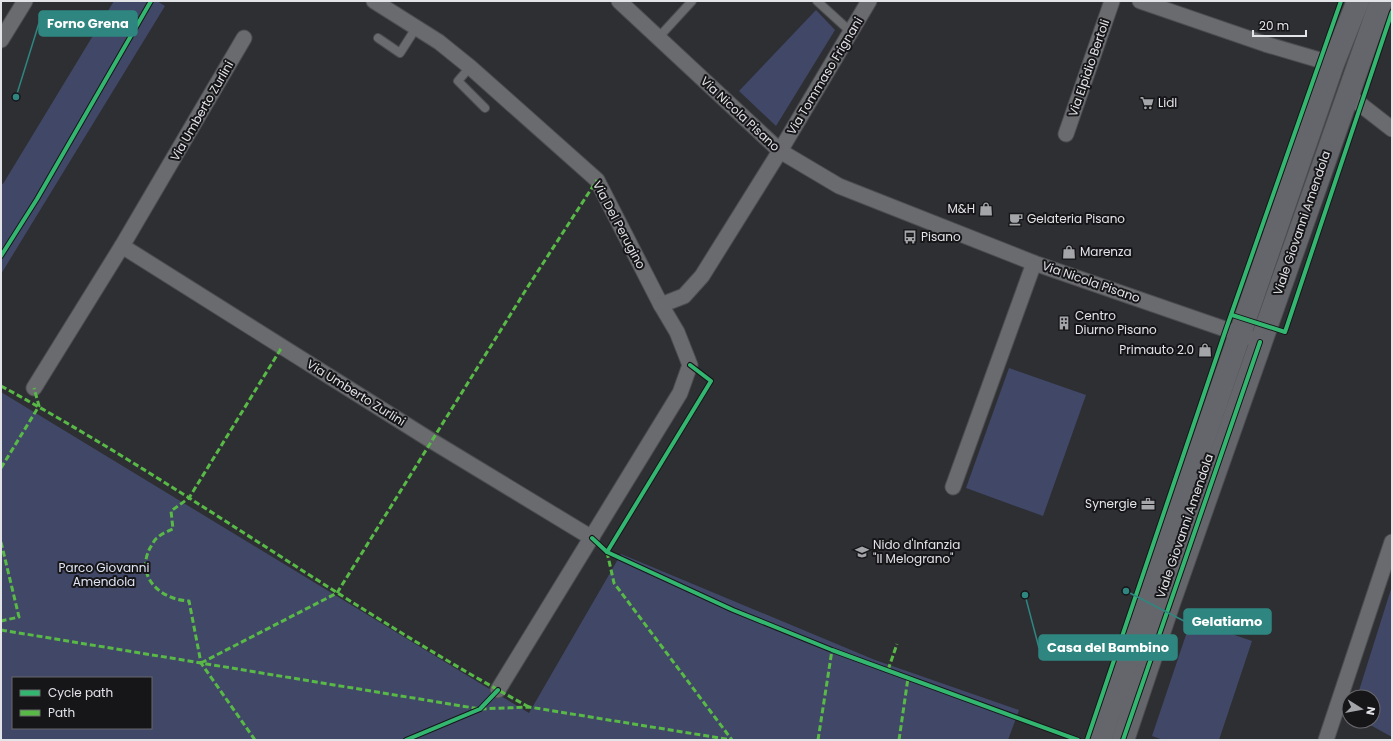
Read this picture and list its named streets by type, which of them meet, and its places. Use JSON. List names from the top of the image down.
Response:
{
  "streets": {
    "main road": ["Viale Giovanni Amendola"],
    "street": [
      "Via Elpidio Bertoli",
      "Via Tommaso Frignani",
      "Via Umberto Zurlini",
      "Via Nicola Pisano",
      "Via Del Perugino"
    ]
  },
  "crossings": [
    ["Via Tommaso Frignani", "Via Nicola Pisano"],
    ["Via Nicola Pisano", "Viale Giovanni Amendola"]
  ],
  "parks": ["Parco Giovanni Amendola"],
  "places": {
    "other": ["Forno Grena", "Gelatiamo", "Casa del Bambino"],
    "supermarket": ["Lidl"],
    "shop": ["M&H", "Marenza", "Primauto 2.0"],
    "cafe": ["Gelateria Pisano"],
    "bus stop": ["Pisano"],
    "building": ["Centro Diurno Pisano"],
    "office": ["Synergie"],
    "school or university": ["Nido d'Infanzia \"Il Melograno\""]
  },
  "legend": ["Cycle path", "Path"],
  "scale_bar": "20 m",
  "north": "right"
}
